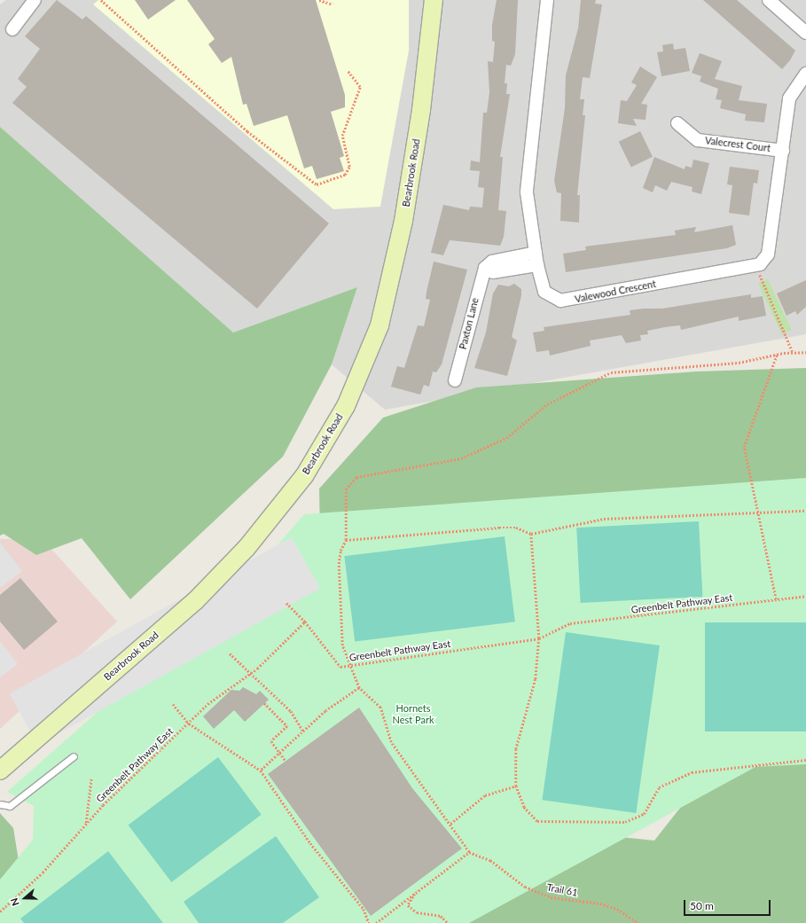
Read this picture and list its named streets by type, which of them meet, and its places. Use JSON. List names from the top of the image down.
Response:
{
  "streets": {
    "street": [
      "Valecrest Court",
      "Bearbrook Road",
      "Valewood Crescent",
      "Paxton Lane"
    ],
    "path": ["Greenbelt Pathway East", "Trail 61"]
  },
  "crossings": [
    ["Valewood Crescent", "Paxton Lane"]
  ],
  "parks": ["Hornets Nest Park"],
  "scale_bar": "50 m",
  "north": "left"
}
